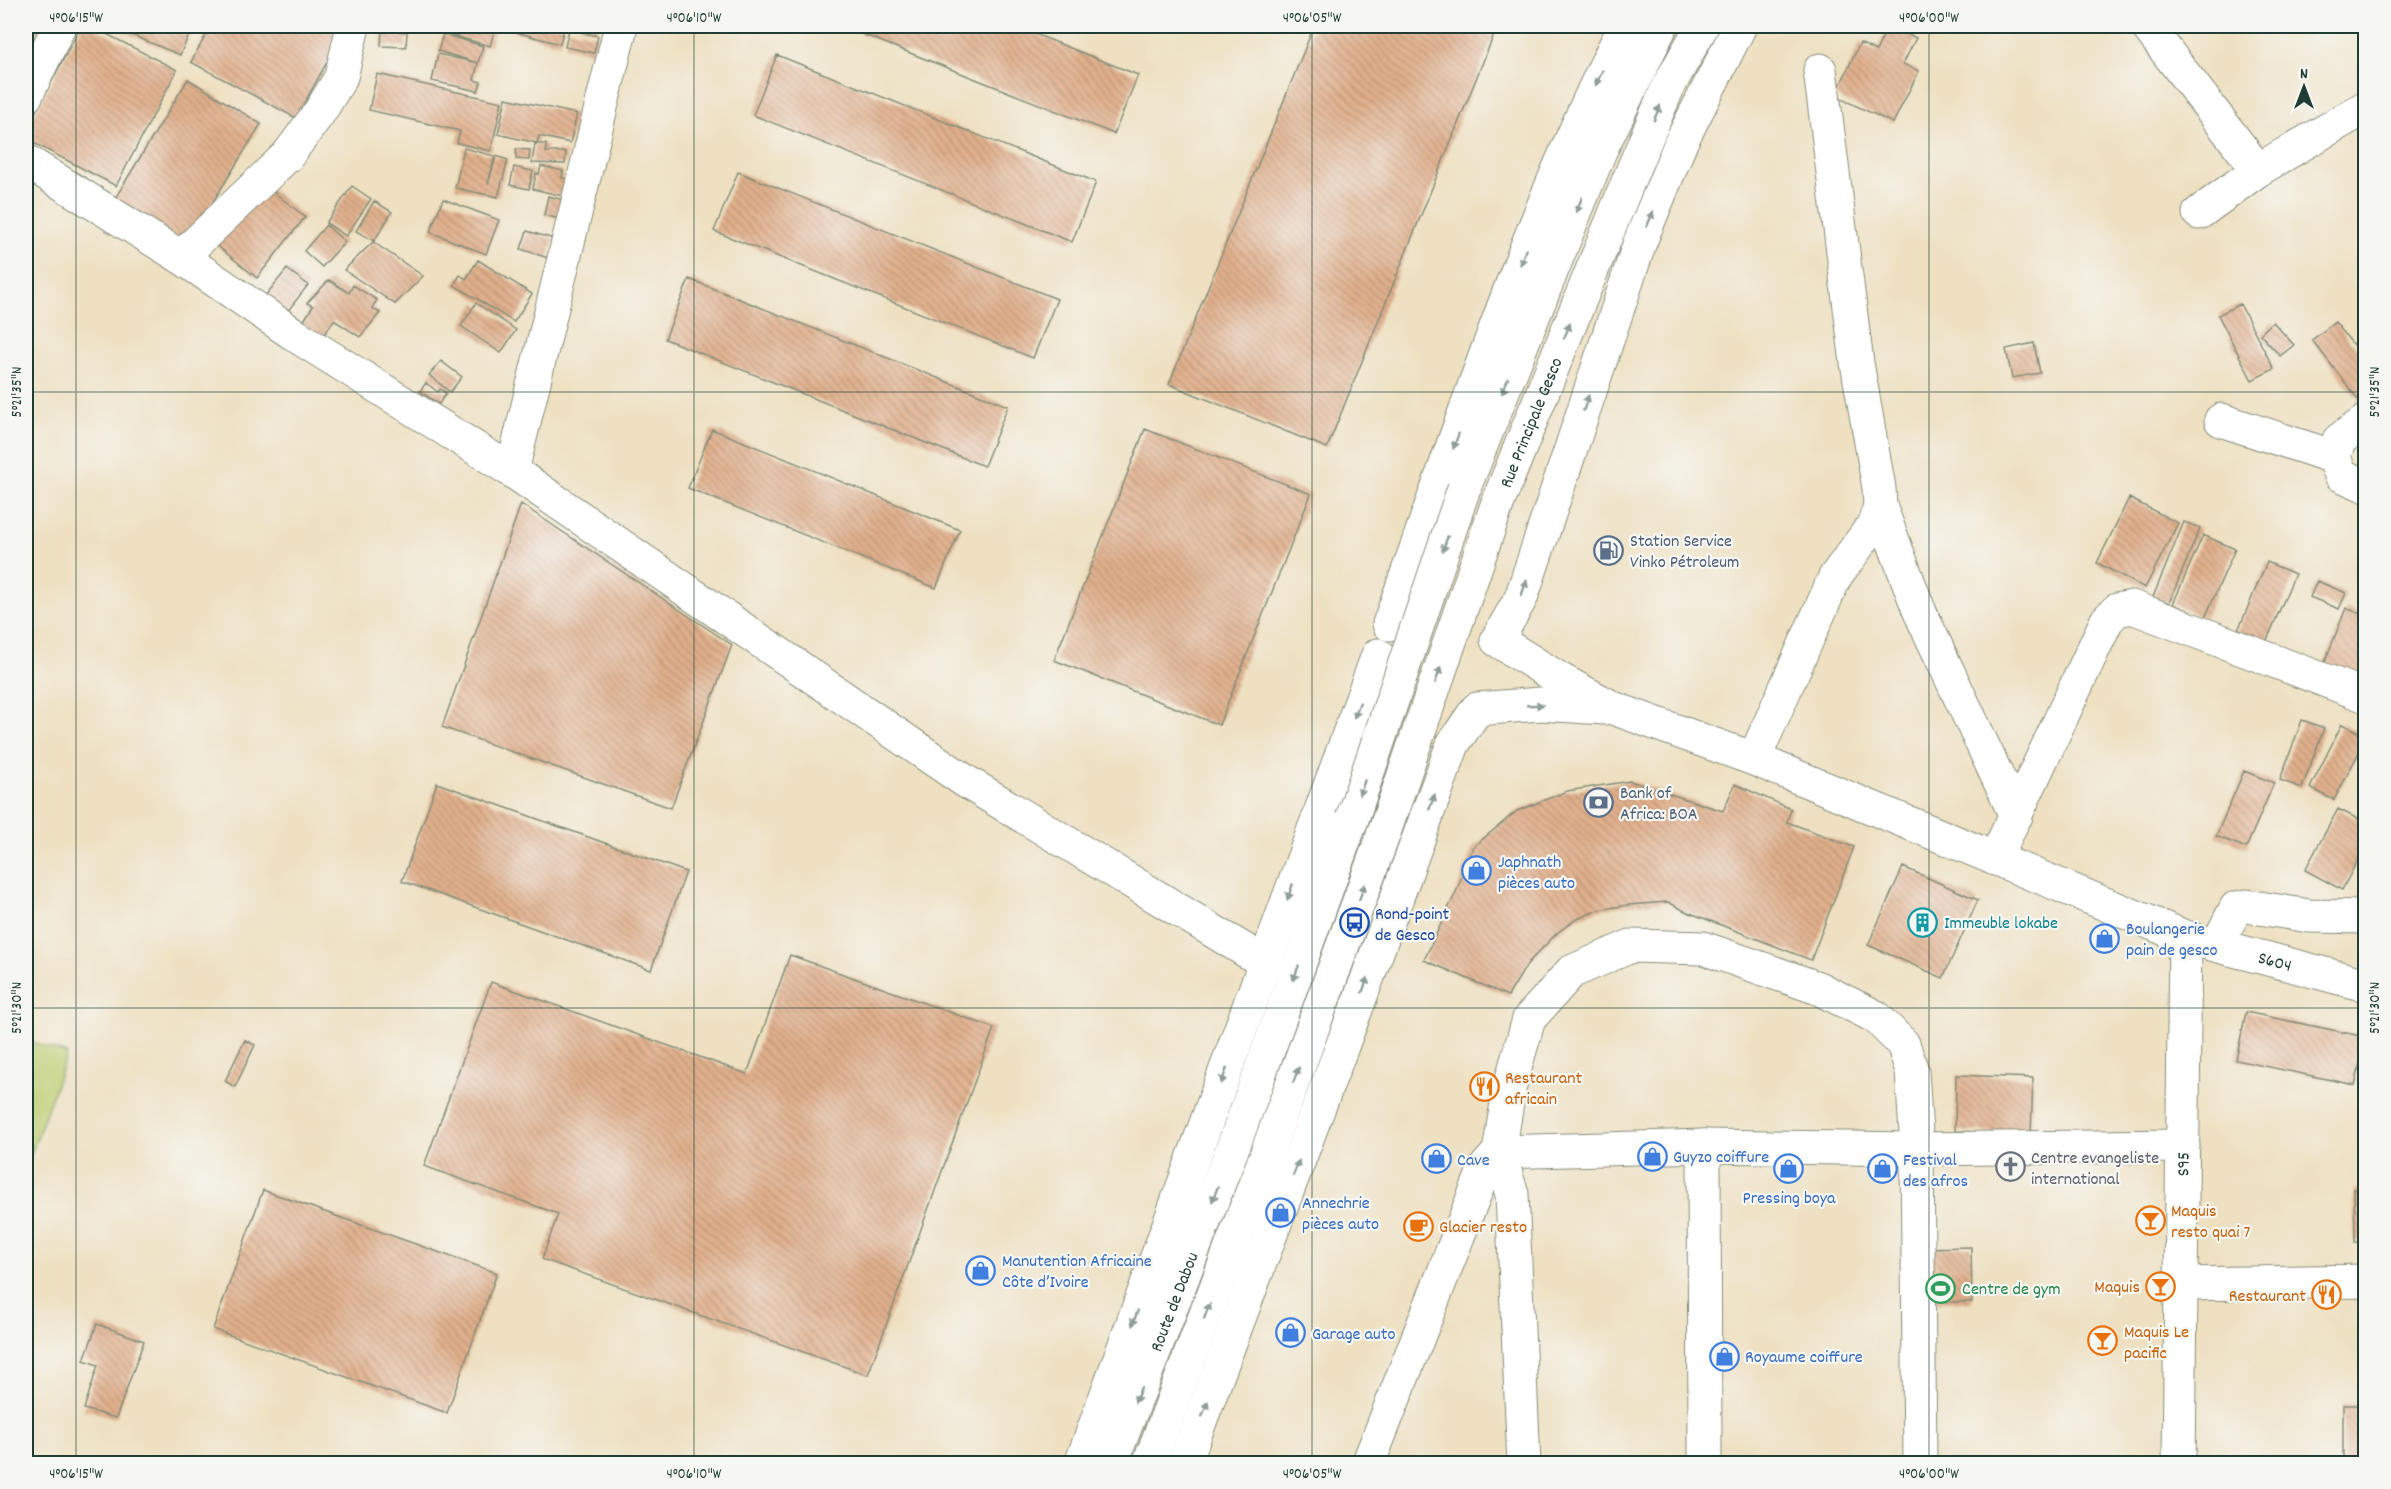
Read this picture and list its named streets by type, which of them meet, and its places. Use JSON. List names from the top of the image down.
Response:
{
  "streets": {
    "street": [
      "Rue Principale Gesco",
      "S604",
      "S95",
      "Route de Dabou"
    ]
  },
  "crossings": [
    ["Rue Principale Gesco", "Route de Dabou"],
    ["S604", "S95"]
  ],
  "places": {
    "fuel station": ["Station Service Vinko Pétroleum"],
    "bank": ["Bank of Africa: BOA"],
    "shop": [
      "Japhnath pièces auto",
      "Boulangerie pain de gesco",
      "Guyzo coiffure",
      "Cave",
      "Pressing boya",
      "Festival des afros",
      "Annechrie pièces auto",
      "Manutention Africaine Côte d’Ivoire",
      "Garage auto",
      "Royaume coiffure"
    ],
    "building": ["Immeuble lokabe"],
    "bus stop": ["Rond-point de Gesco"],
    "restaurant": ["Restaurant africain", "Restaurant"],
    "church": ["Centre evangeliste international"],
    "bar": ["Maquis resto quai 7", "Maquis", "Maquis Le pacific"],
    "cafe": ["Glacier resto"],
    "sports": ["Centre de gym"]
  },
  "north": "top",
  "coordinates": [
    "4°06'15\"W",
    "4°06'10\"W",
    "4°06'05\"W",
    "4°06'00\"W",
    "5°21'35\"N",
    "5°21'30\"N"
  ]
}
